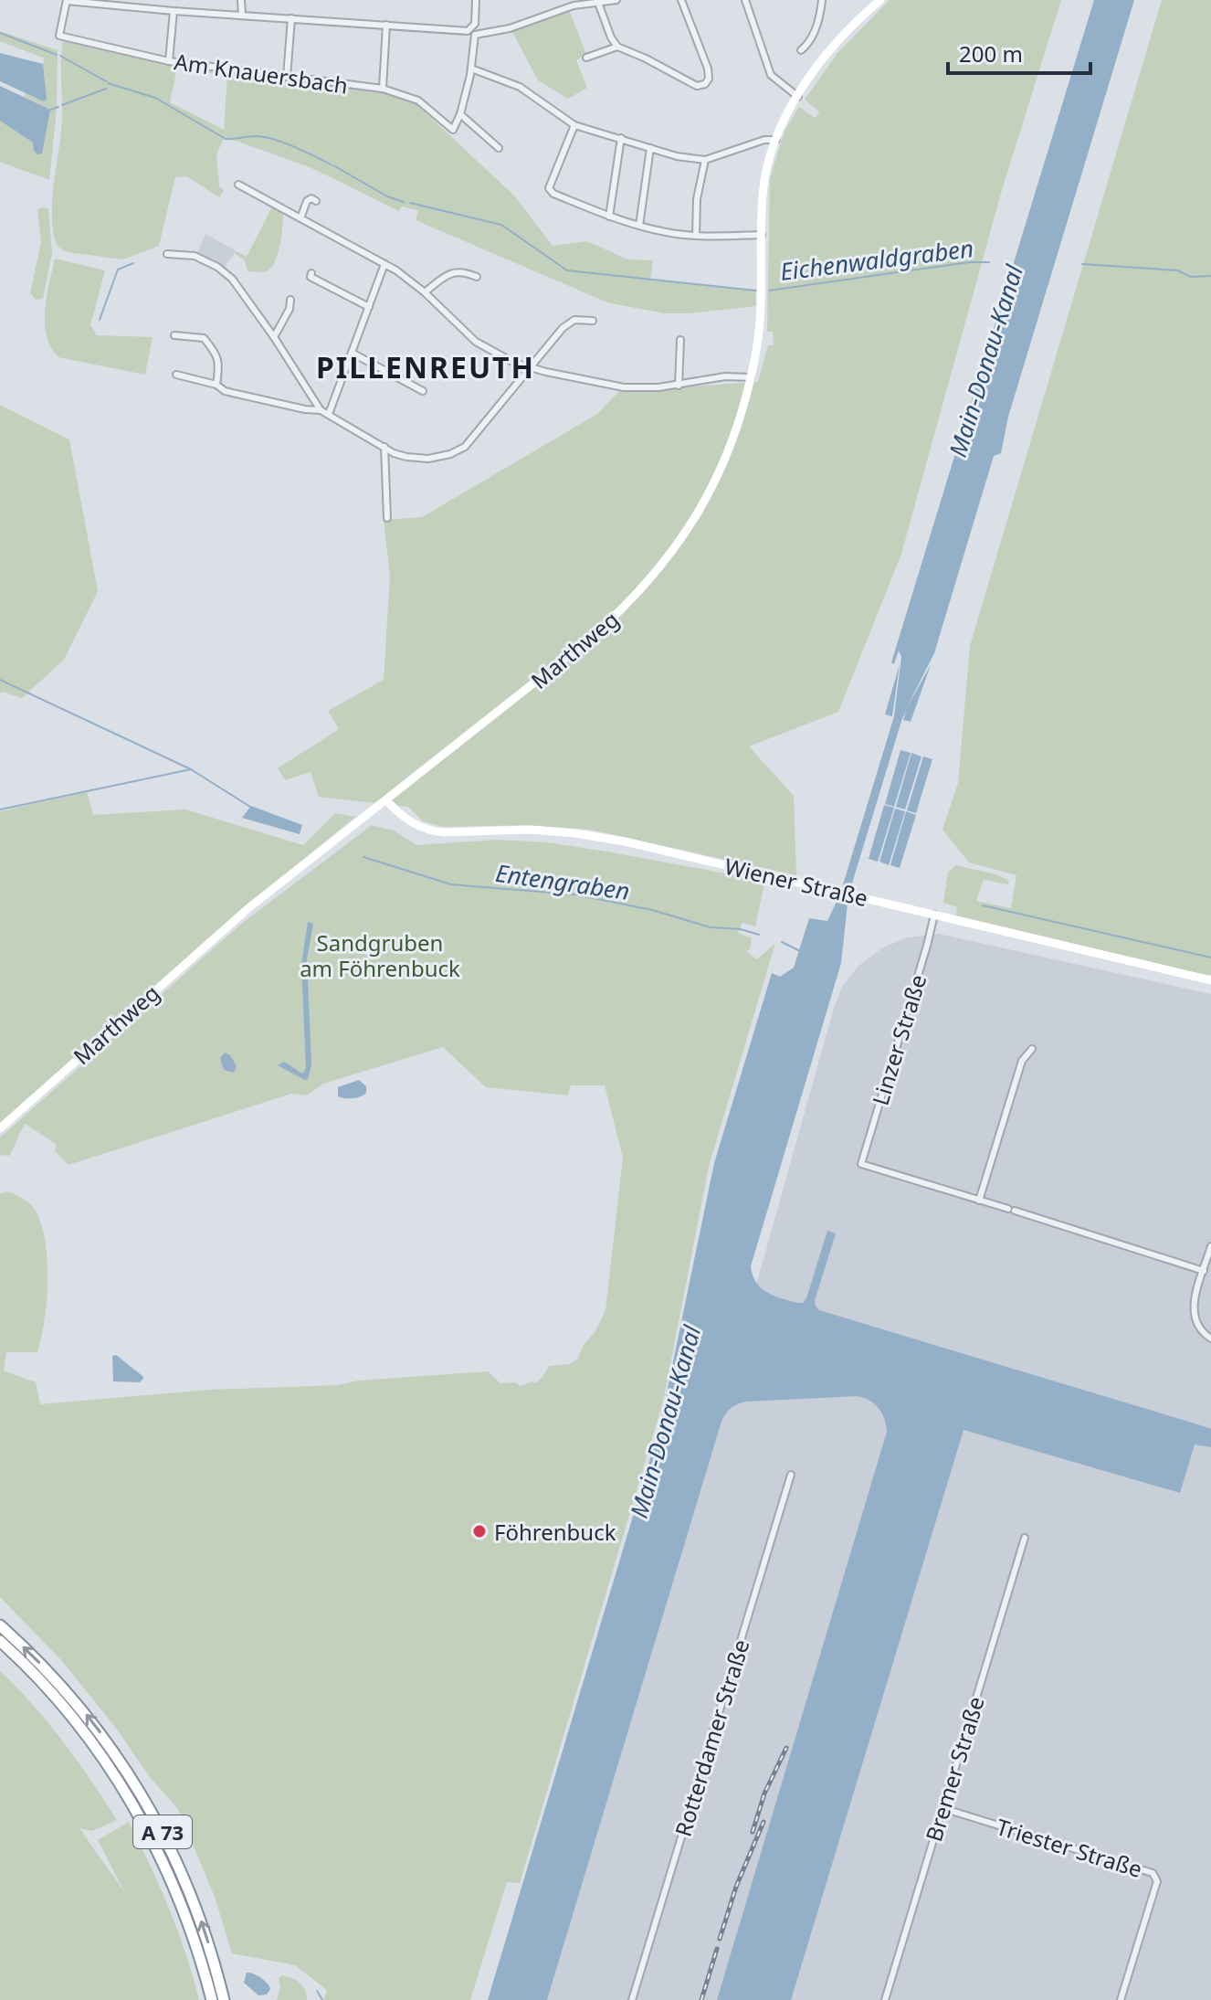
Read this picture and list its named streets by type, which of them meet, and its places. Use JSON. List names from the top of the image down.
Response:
{
  "streets": {
    "highway": ["A 73"],
    "main road": ["Marthweg", "Wiener Straße"],
    "street": [
      "Am Knauersbach",
      "Linzer Straße",
      "Rotterdamer Straße",
      "Bremer Straße",
      "Triester Straße"
    ]
  },
  "crossings": [
    ["Marthweg", "Wiener Straße"],
    ["Wiener Straße", "Linzer Straße"],
    ["Bremer Straße", "Triester Straße"]
  ],
  "districts": ["PILLENREUTH"],
  "water": ["Eichenwaldgraben", "Main-Donau-Kanal", "Entengraben"],
  "parks": ["Sandgruben am Föhrenbuck"],
  "places": ["Föhrenbuck"],
  "scale_bar": "200 m"
}
